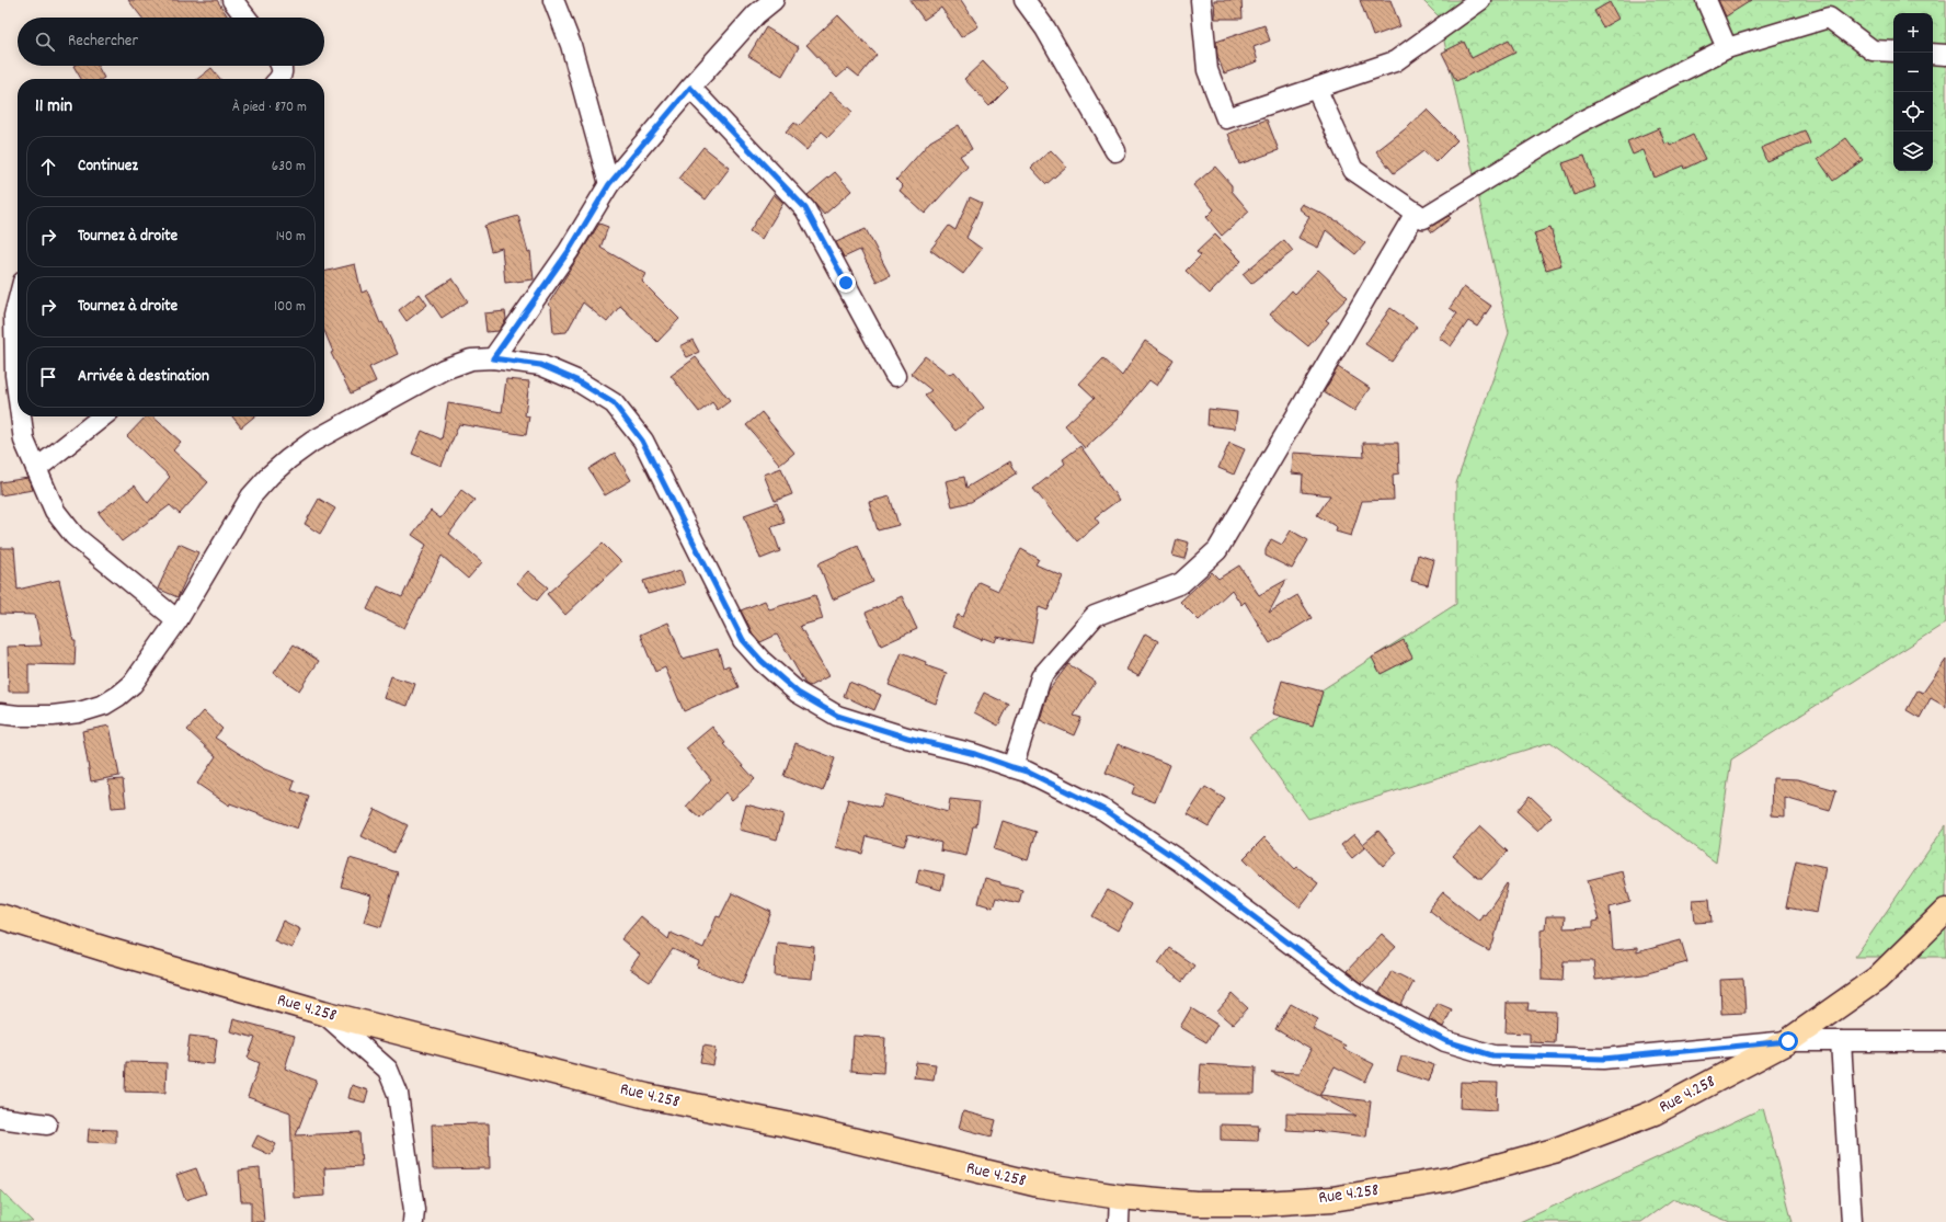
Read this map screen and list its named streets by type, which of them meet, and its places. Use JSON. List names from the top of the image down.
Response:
{
  "streets": {
    "highway": ["Rue 4.258"]
  },
  "page": {
    "map_buttons": ["+", "−"],
    "search": "Rechercher",
    "heading": ["11 min", "À pied · 870 m"],
    "list": [
      ["Continuez", "630 m"],
      ["Tournez à droite", "140 m"],
      ["Tournez à droite", "100 m"],
      "Arrivée à destination"
    ]
  }
}
